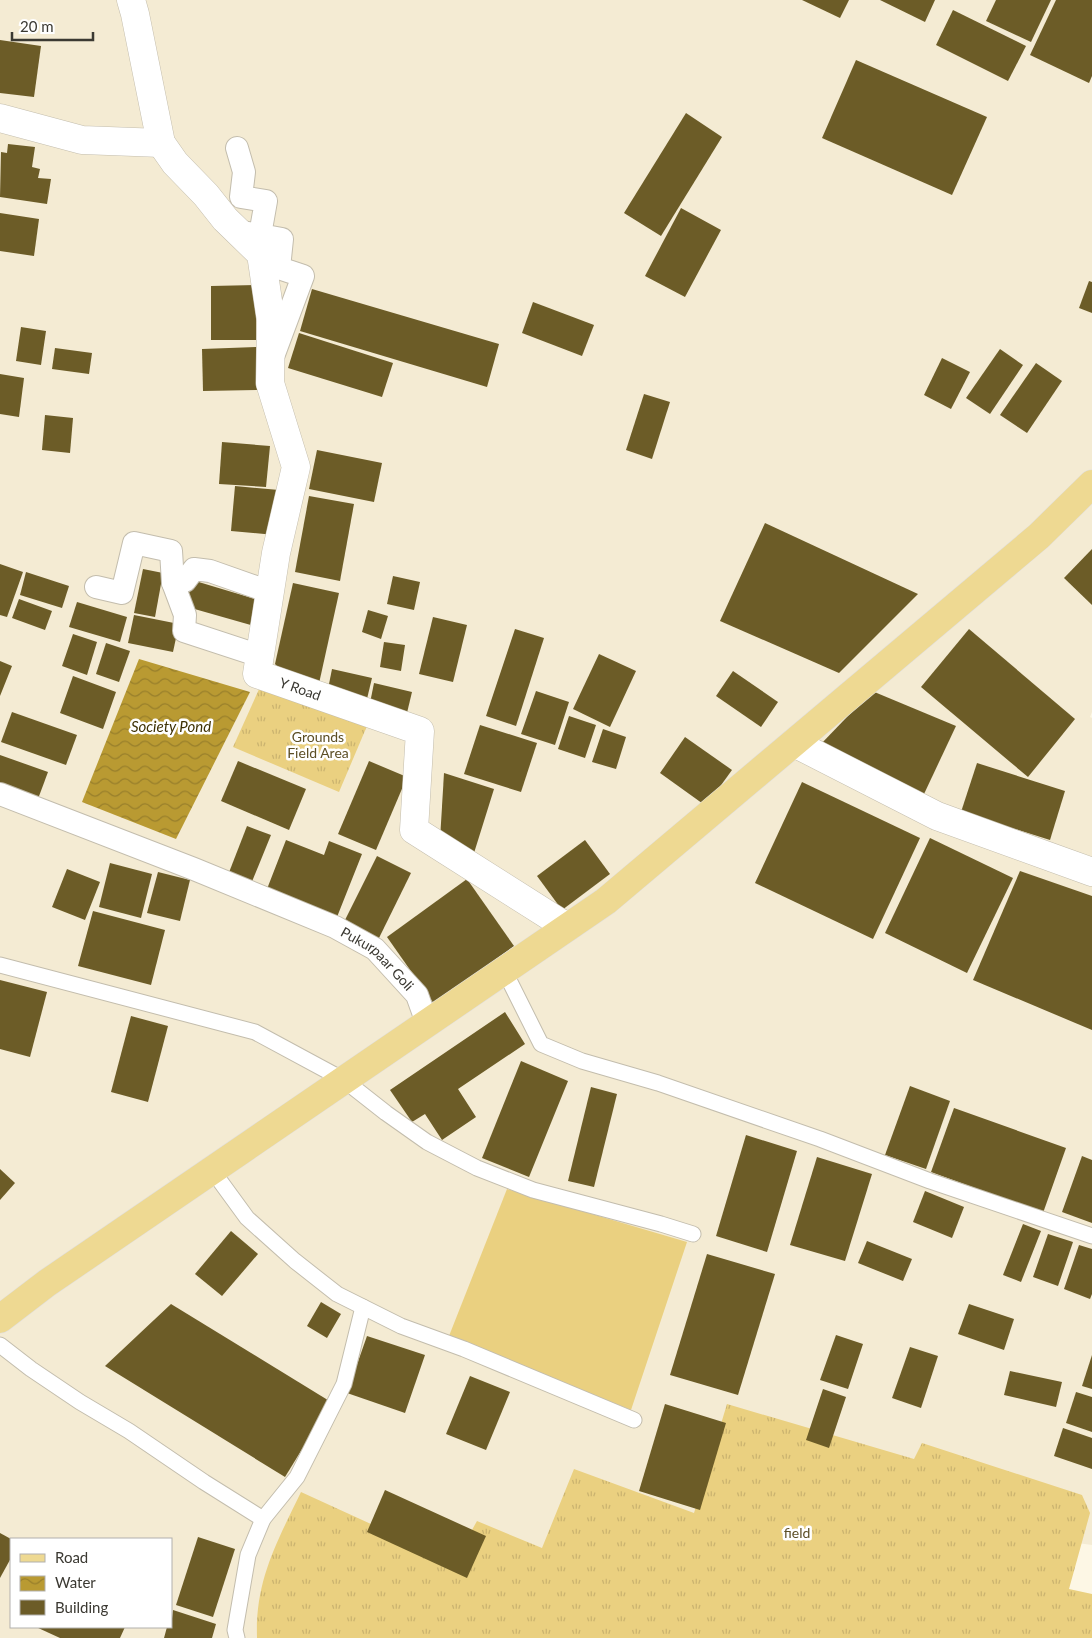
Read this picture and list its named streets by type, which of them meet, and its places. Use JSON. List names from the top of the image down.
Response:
{
  "streets": {
    "street": ["Y Road", "Pukurpaar Goli"]
  },
  "water": ["Society Pond"],
  "parks": ["Grounds Field Area", "field"],
  "legend": ["Road", "Water", "Building"],
  "scale_bar": "20 m"
}
